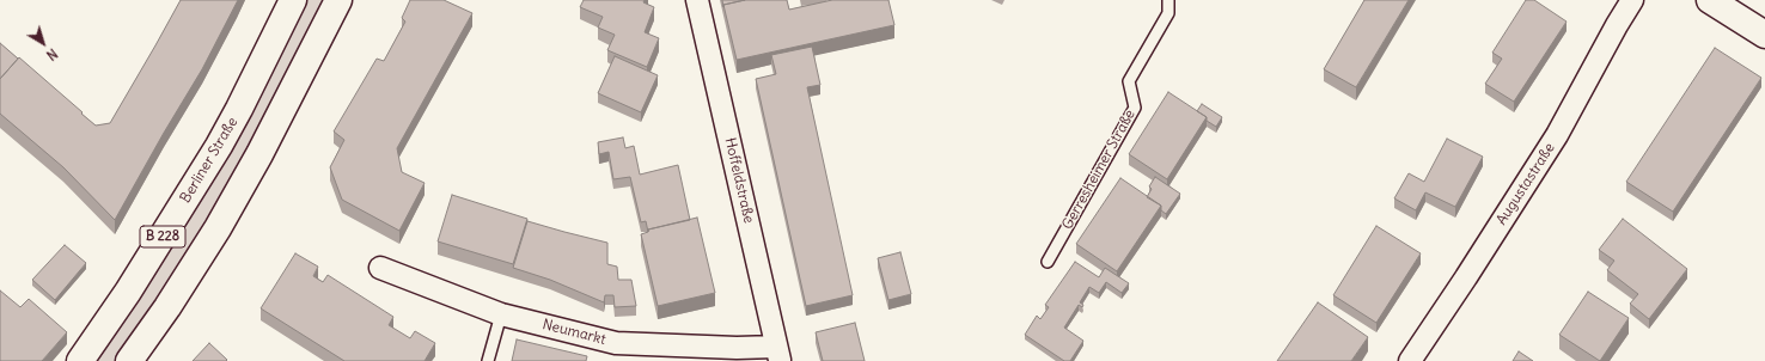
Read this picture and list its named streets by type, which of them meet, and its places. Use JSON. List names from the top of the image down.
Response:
{
  "streets": {
    "main road": ["Berliner Straße", "B 228"],
    "street": ["Hoffeldstraße", "Augustastraße", "Neumarkt"],
    "lane": ["Gerresheimer Straße"]
  },
  "crossings": [
    ["Hoffeldstraße", "Neumarkt"]
  ],
  "north": "bottom right"
}
